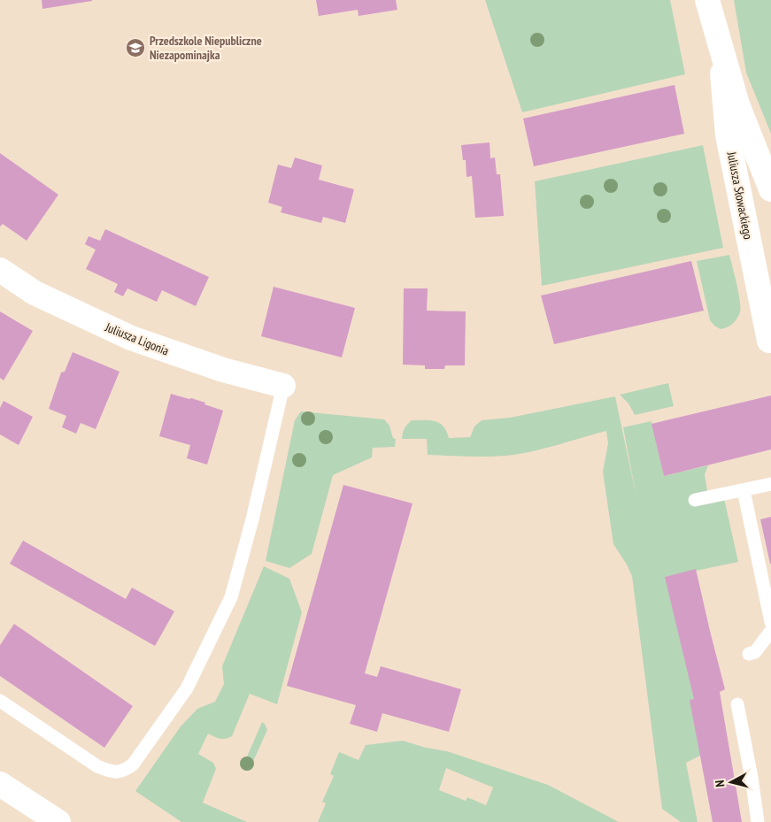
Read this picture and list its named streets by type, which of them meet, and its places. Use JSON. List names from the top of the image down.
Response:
{
  "streets": {
    "street": ["Juliusza Słowackiego", "Juliusza Ligonia"]
  },
  "places": {
    "school or university": ["Przedszkole Niepubliczne Niezapominajka"]
  },
  "north": "left"
}
